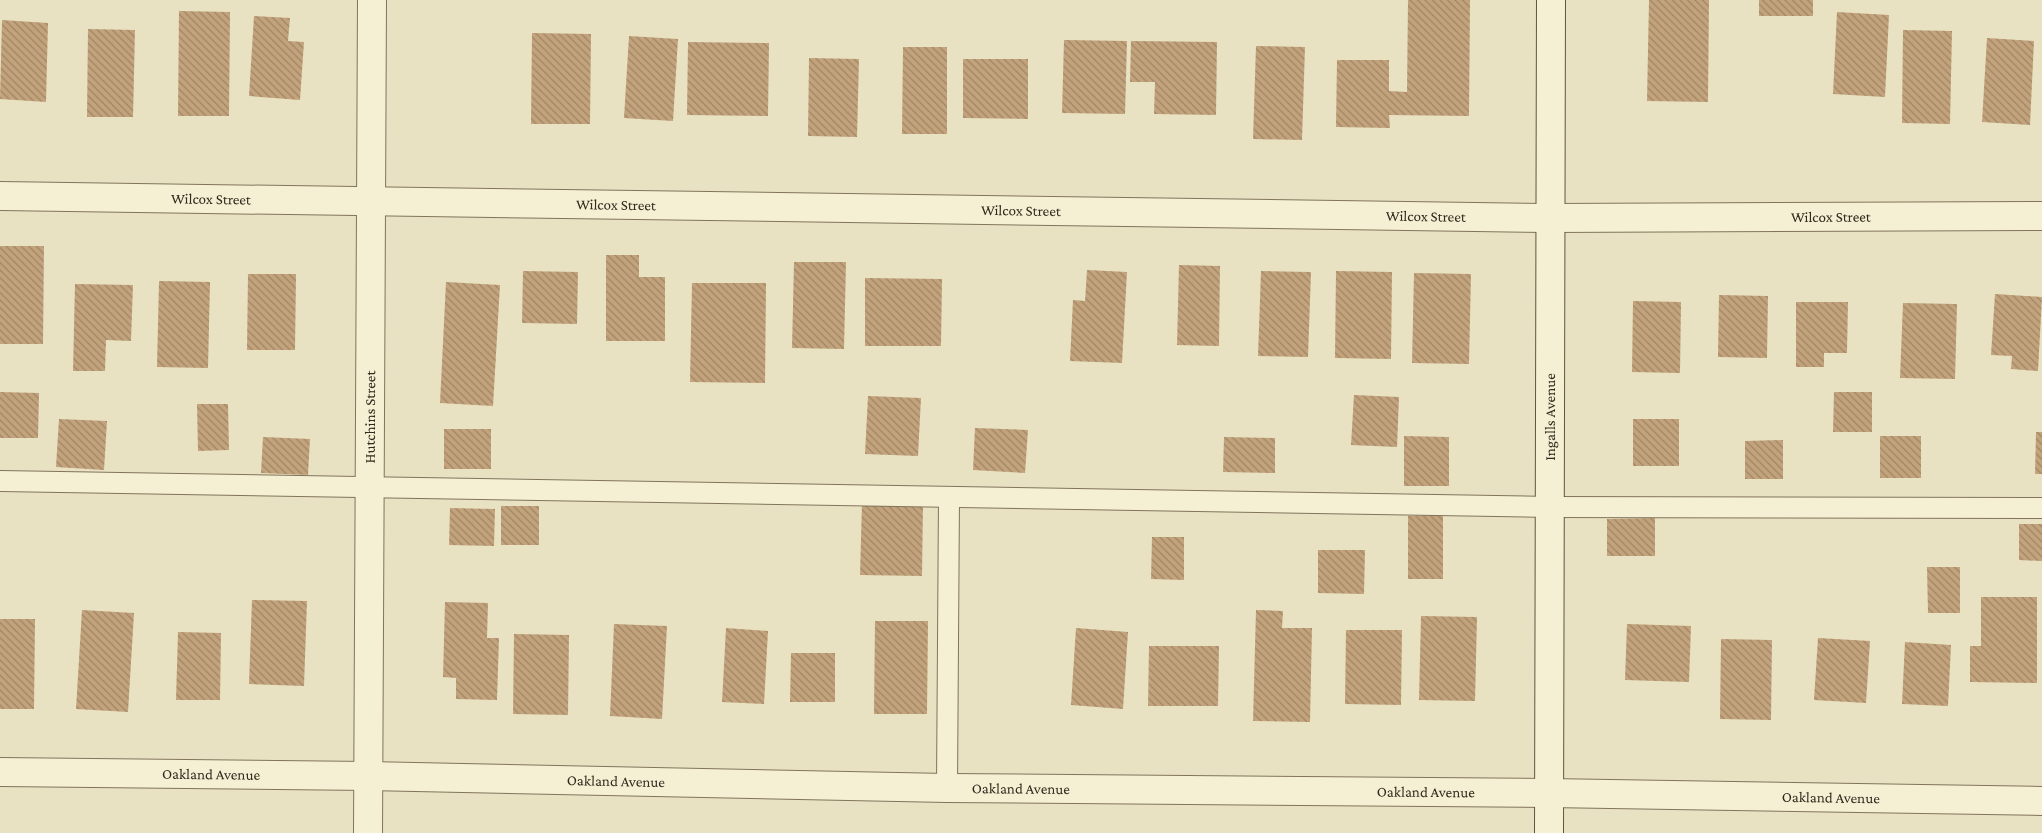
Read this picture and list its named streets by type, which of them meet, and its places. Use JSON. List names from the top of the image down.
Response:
{
  "streets": {
    "street": [
      "Wilcox Street",
      "Ingalls Avenue",
      "Hutchins Street",
      "Oakland Avenue"
    ]
  },
  "crossings": [
    ["Wilcox Street", "Ingalls Avenue"],
    ["Wilcox Street", "Hutchins Street"],
    ["Ingalls Avenue", "Oakland Avenue"],
    ["Hutchins Street", "Oakland Avenue"]
  ]
}
